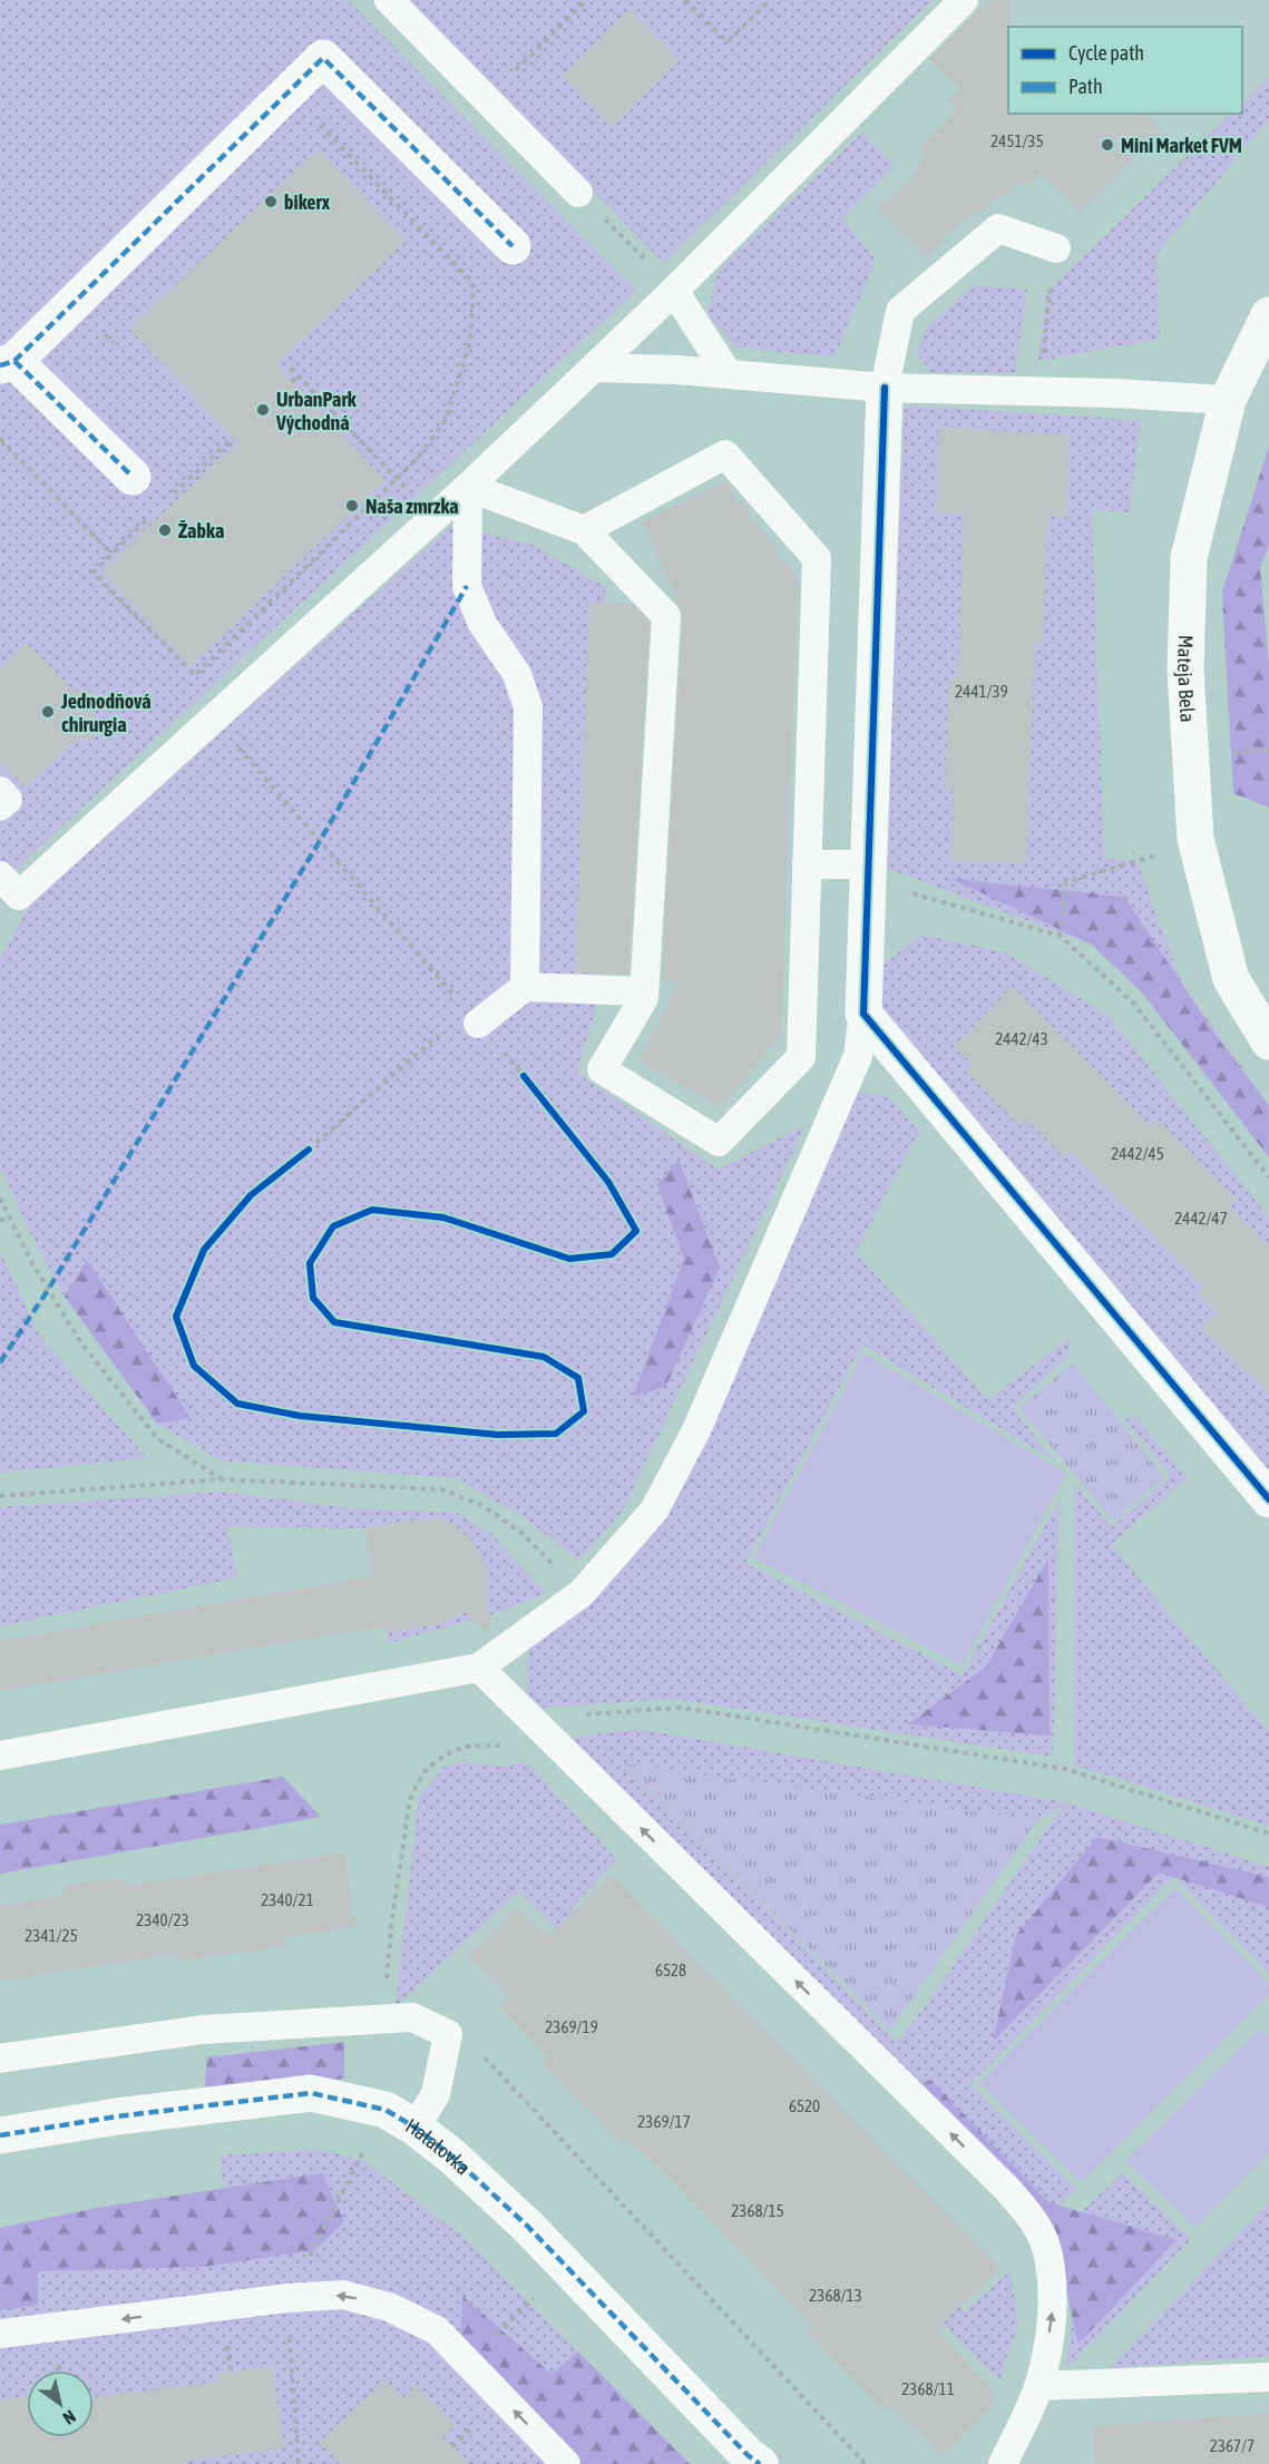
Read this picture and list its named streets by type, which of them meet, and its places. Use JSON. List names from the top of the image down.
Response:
{
  "streets": {
    "street": ["Mateja Bela", "Halalovka"]
  },
  "places": [
    "Mini Market FVM",
    "bikerx",
    "UrbanPark Východná",
    "Naša zmrzka",
    "Žabka",
    "Jednodňová chirurgia"
  ],
  "house_numbers": [
    "2451/35",
    "2441/39",
    "2442/43",
    "2442/45",
    "2442/47",
    "2340/21",
    "2340/23",
    "2341/25",
    "6528",
    "2369/19",
    "6520",
    "2369/17",
    "2368/15",
    "2368/13",
    "2368/11",
    "2367/7"
  ],
  "legend": ["Cycle path", "Path"],
  "north": "bottom right"
}
